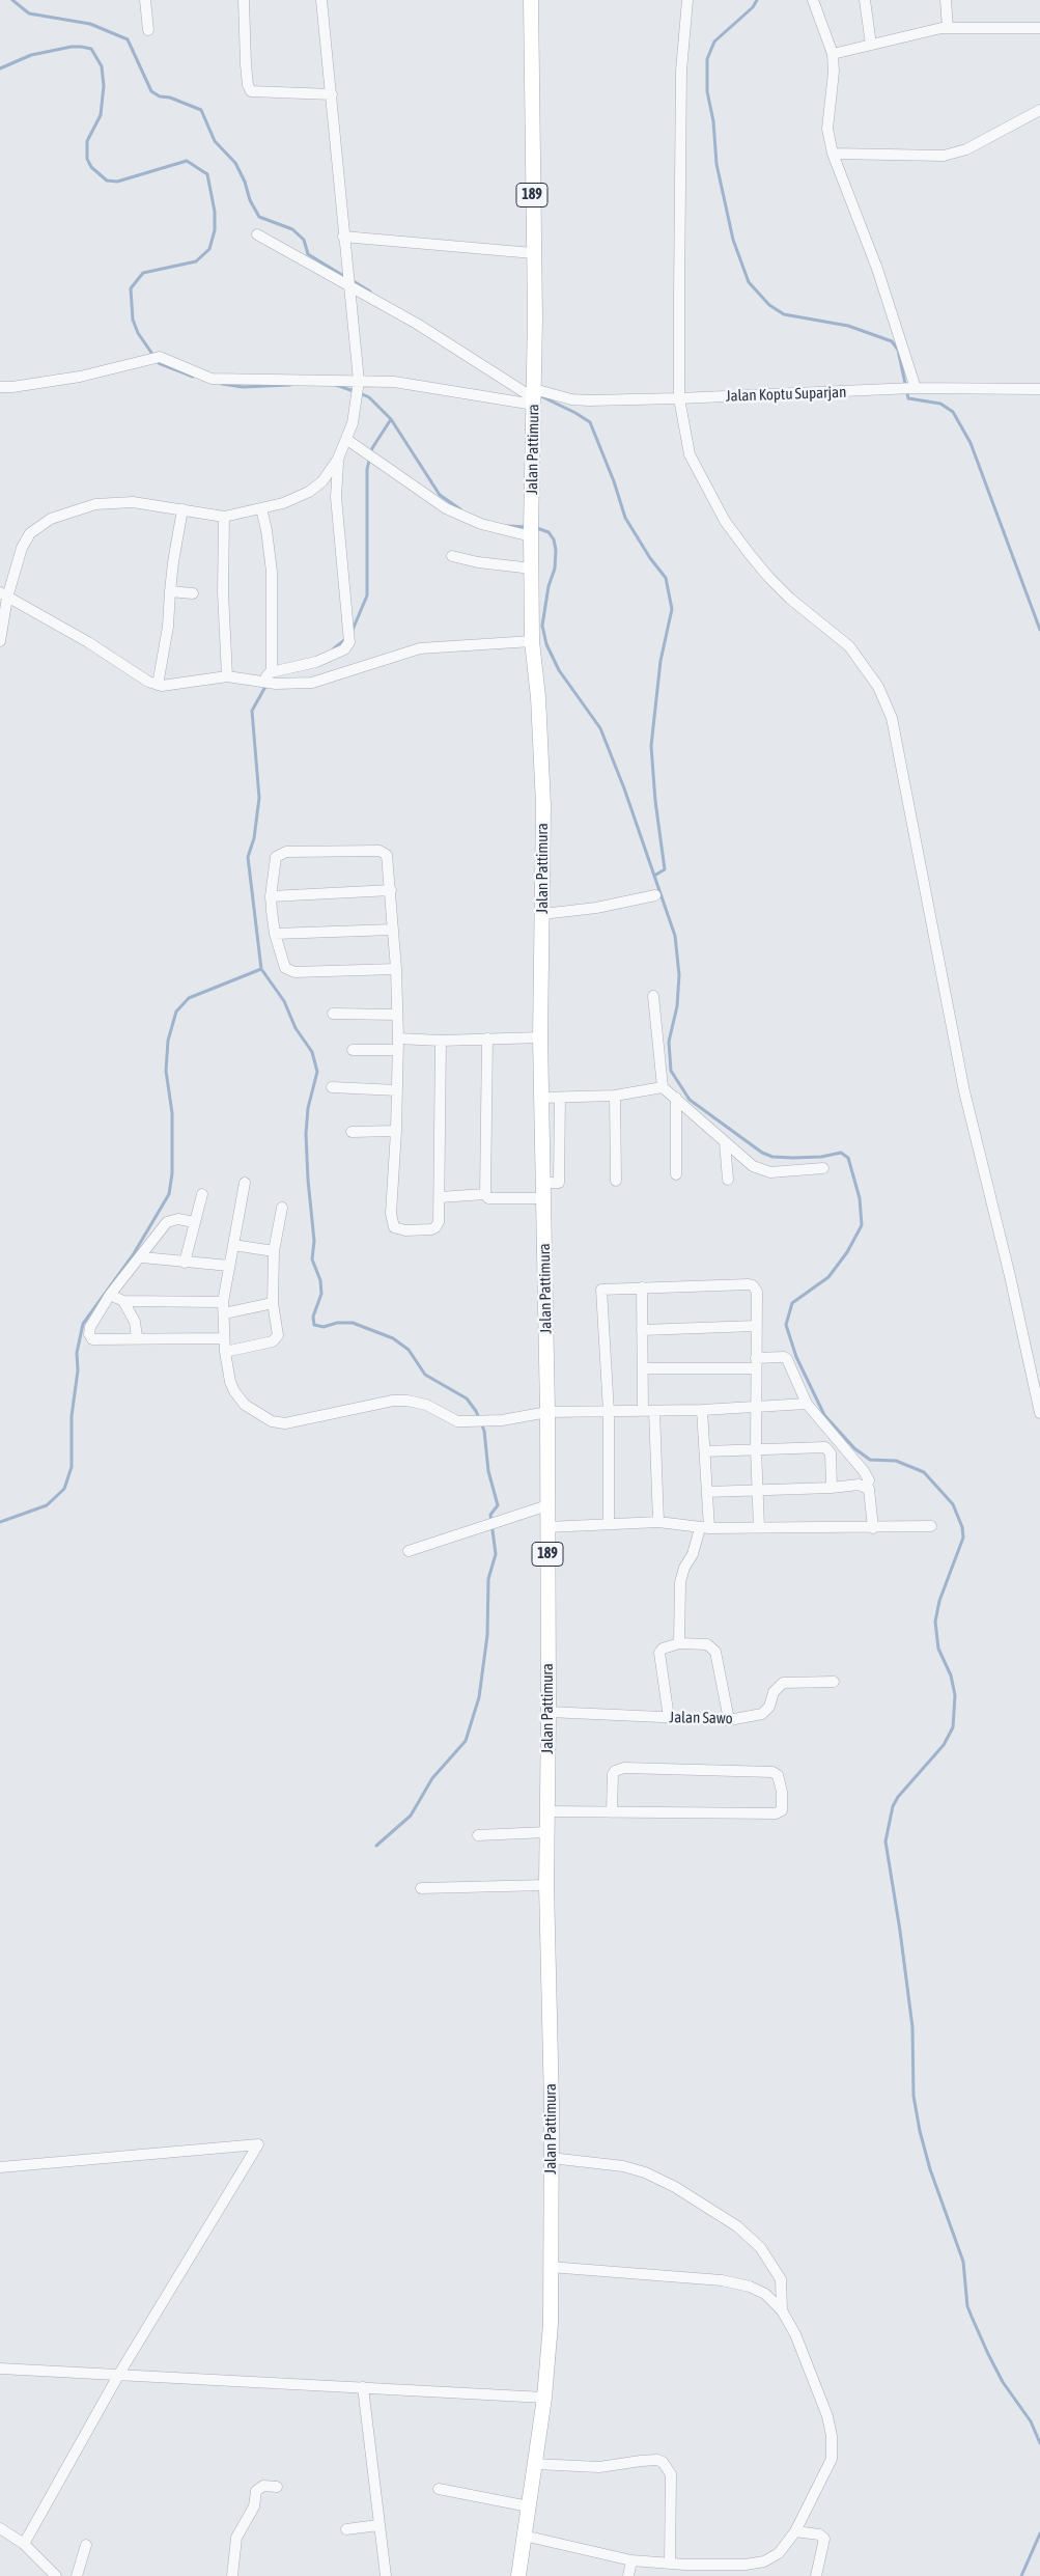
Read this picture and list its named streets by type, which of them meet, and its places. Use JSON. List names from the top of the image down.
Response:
{
  "streets": {
    "main road": ["189", "Jalan Pattimura"],
    "street": ["Jalan Koptu Suparjan", "Jalan Sawo"]
  },
  "crossings": [
    ["Jalan Koptu Suparjan", "Jalan Pattimura"],
    ["Jalan Pattimura", "Jalan Sawo"]
  ]
}
